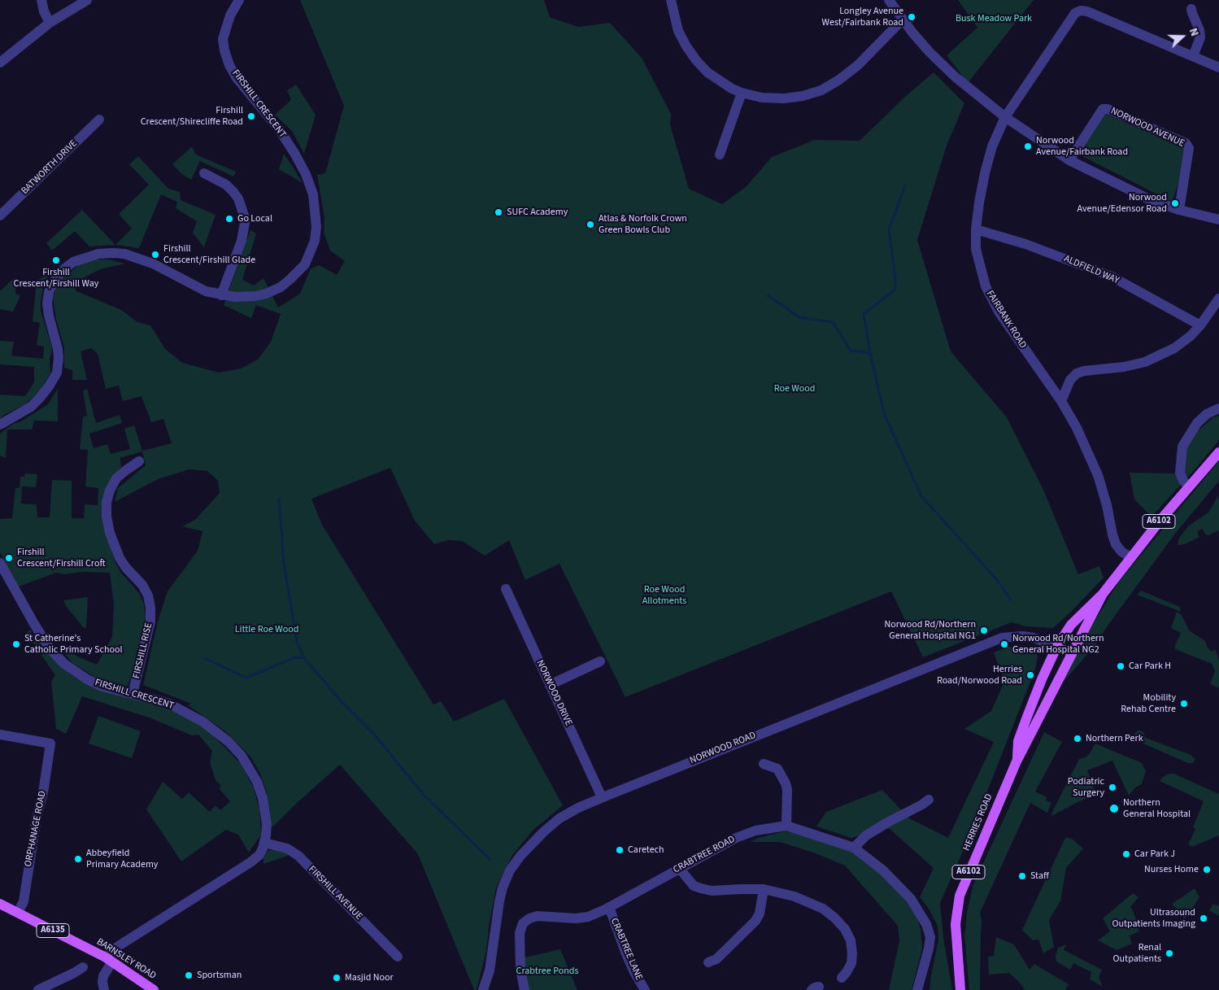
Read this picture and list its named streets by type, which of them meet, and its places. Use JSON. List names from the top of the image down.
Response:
{
  "streets": {
    "main road": [
      "A6102",
      "HERRIES ROAD",
      "A6135",
      "BARNSLEY ROAD"
    ],
    "street": [
      "FIRSHILL CRESCENT",
      "NORWOOD AVENUE",
      "BATWORTH DRIVE",
      "ALDFIELD WAY",
      "FAIRBANK ROAD",
      "FIRSHILL RISE",
      "NORWOOD DRIVE",
      "NORWOOD ROAD",
      "ORPHANAGE ROAD",
      "CRABTREE ROAD",
      "FIRSHILL AVENUE",
      "CRABTREE LANE"
    ]
  },
  "crossings": [
    ["FIRSHILL CRESCENT", "FIRSHILL RISE"],
    ["FIRSHILL CRESCENT", "FIRSHILL AVENUE"],
    ["FIRSHILL CRESCENT", "BARNSLEY ROAD"],
    ["ALDFIELD WAY", "FAIRBANK ROAD"],
    ["FAIRBANK ROAD", "HERRIES ROAD"],
    ["NORWOOD DRIVE", "NORWOOD ROAD"],
    ["NORWOOD ROAD", "HERRIES ROAD"],
    ["ORPHANAGE ROAD", "BARNSLEY ROAD"],
    ["CRABTREE ROAD", "CRABTREE LANE"]
  ],
  "parks": [
    "Busk Meadow Park",
    "Roe Wood",
    "Roe Wood Allotments",
    "Little Roe Wood",
    "Crabtree Ponds"
  ],
  "places": [
    "Longley Avenue West/Fairbank Road",
    "Firshill Crescent/Shirecliffe Road",
    "Norwood Avenue/Fairbank Road",
    "Norwood Avenue/Edensor Road",
    "SUFC Academy",
    "Go Local",
    "Atlas & Norfolk Crown Green Bowls Club",
    "Firshill Crescent/Firshill Glade",
    "Firshill Crescent/Firshill Way",
    "Firshill Crescent/Firshill Croft",
    "Norwood Rd/Northern General Hospital NG1",
    "St Catherine's Catholic Primary School",
    "Norwood Rd/Northern General Hospital NG2",
    "Car Park H",
    "Herries Road/Norwood Road",
    "Mobility Rehab Centre",
    "Northern Perk",
    "Podiatric Surgery",
    "Northern General Hospital",
    "Caretech",
    "Car Park J",
    "Abbeyfield Primary Academy",
    "Nurses Home",
    "Staff",
    "Ultrasound Outpatients Imaging",
    "Renal Outpatients",
    "Sportsman",
    "Masjid Noor"
  ],
  "north": "right"
}
